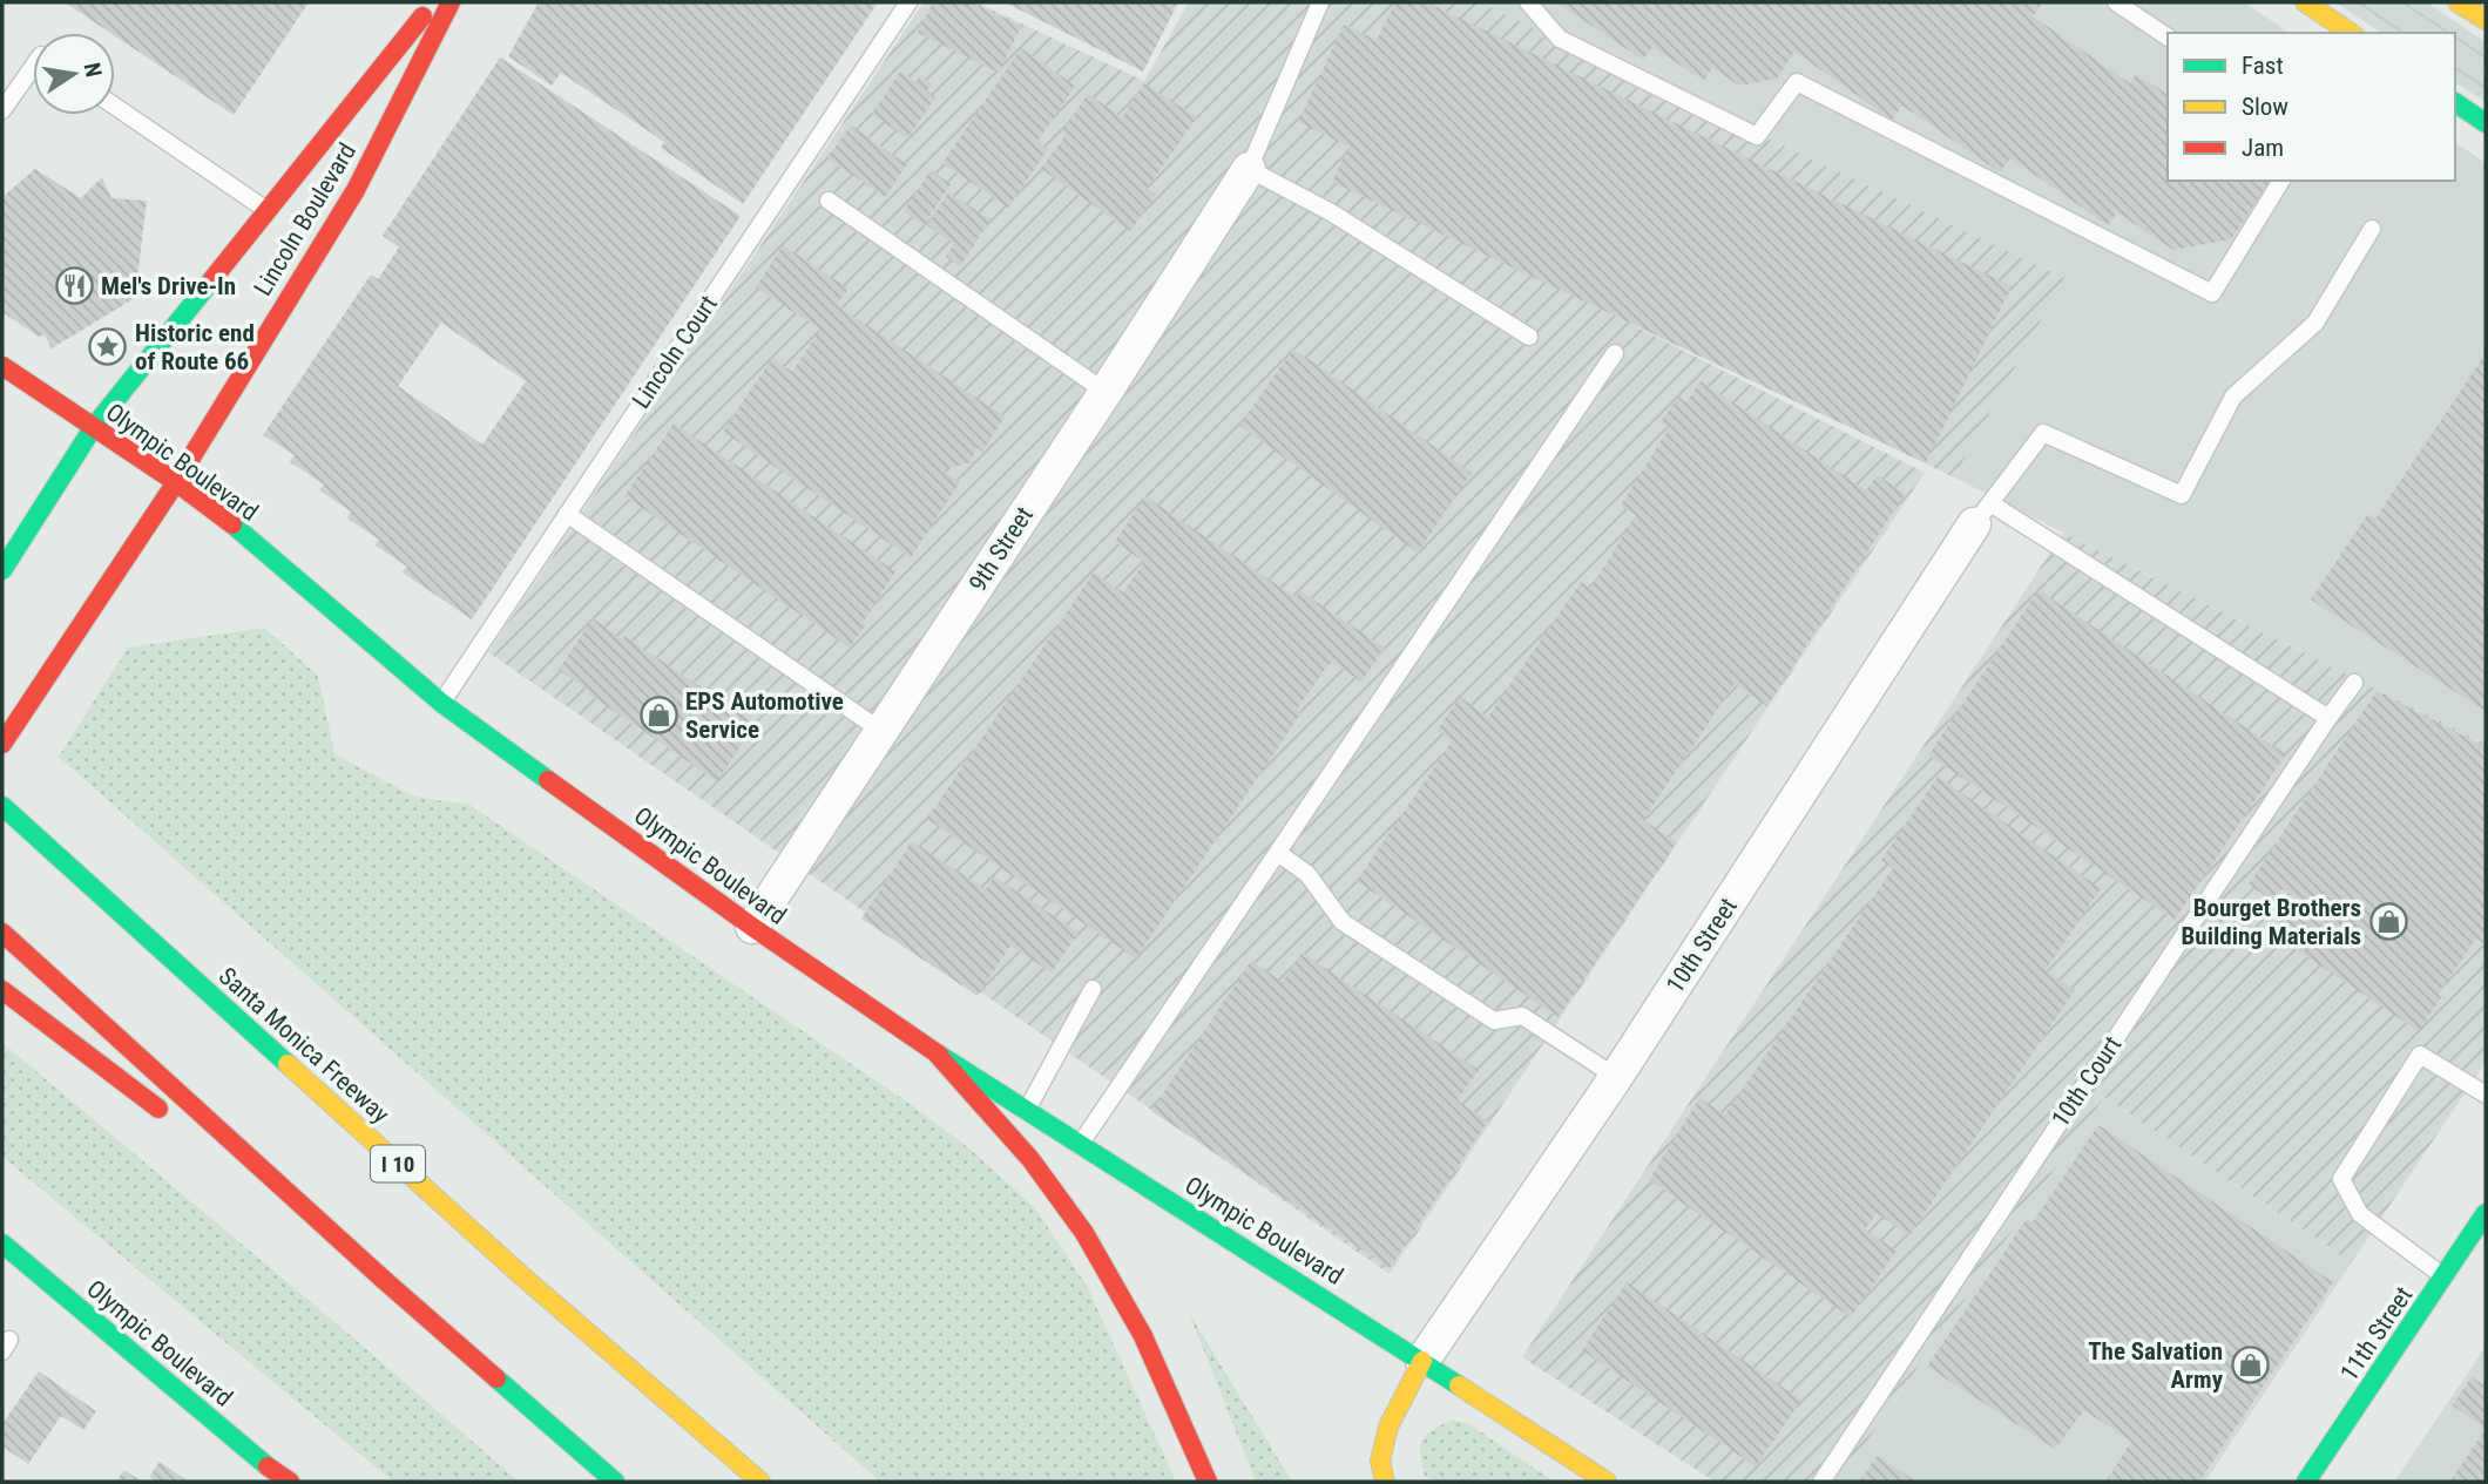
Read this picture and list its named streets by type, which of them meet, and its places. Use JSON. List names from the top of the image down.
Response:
{
  "streets": {
    "main road": [
      "Lincoln Boulevard",
      "Olympic Boulevard",
      "Santa Monica Freeway",
      "I 10",
      "11th Street"
    ],
    "street": ["9th Street", "10th Street"],
    "lane": ["Lincoln Court", "10th Court"]
  },
  "crossings": [
    ["Lincoln Boulevard", "Olympic Boulevard"],
    ["Lincoln Court", "Olympic Boulevard"],
    ["Olympic Boulevard", "9th Street"],
    ["Olympic Boulevard", "10th Street"]
  ],
  "places": {
    "restaurant": ["Mel's Drive-In"],
    "place": ["Historic end of Route 66"],
    "shop": ["EPS Automotive Service", "Bourget Brothers Building Materials", "The Salvation Army"]
  },
  "legend": ["Fast", "Slow", "Jam"],
  "north": "right"
}
